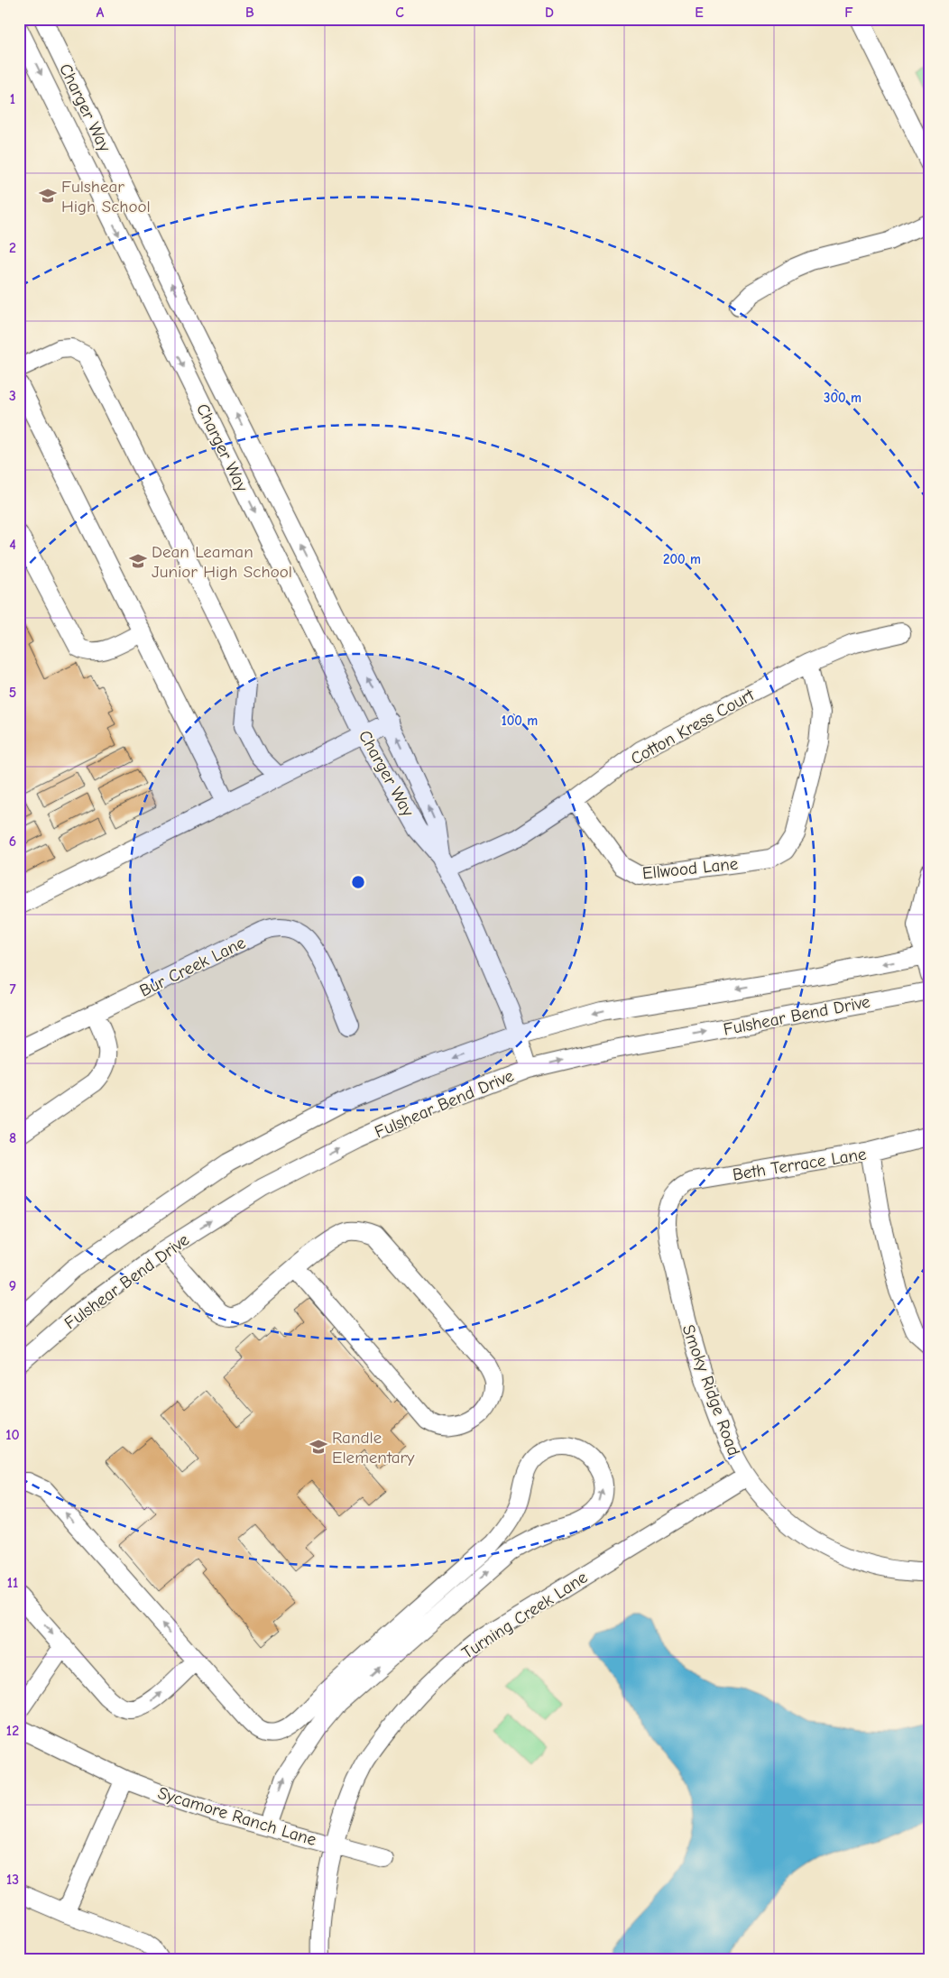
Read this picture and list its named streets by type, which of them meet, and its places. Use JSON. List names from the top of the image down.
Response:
{
  "streets": {
    "street": [
      "Charger Way",
      "Cotton Kress Court",
      "Ellwood Lane",
      "Bur Creek Lane",
      "Fulshear Bend Drive",
      "Beth Terrace Lane",
      "Smoky Ridge Road",
      "Turning Creek Lane",
      "Sycamore Ranch Lane"
    ]
  },
  "crossings": [
    ["Charger Way", "Cotton Kress Court"],
    ["Charger Way", "Fulshear Bend Drive"],
    ["Cotton Kress Court", "Ellwood Lane"],
    ["Beth Terrace Lane", "Smoky Ridge Road"],
    ["Smoky Ridge Road", "Turning Creek Lane"],
    ["Turning Creek Lane", "Sycamore Ranch Lane"]
  ],
  "places": {
    "school or university": ["Fulshear High School", "Dean Leaman Junior High School", "Randle Elementary"]
  },
  "grid": {
    "columns": [
      "A",
      "B",
      "C",
      "D",
      "E",
      "F"
    ],
    "rows": [
      "1",
      "2",
      "3",
      "4",
      "5",
      "6",
      "7",
      "8",
      "9",
      "10",
      "11",
      "12",
      "13"
    ]
  },
  "rings": ["300 m", "200 m", "100 m"]
}
